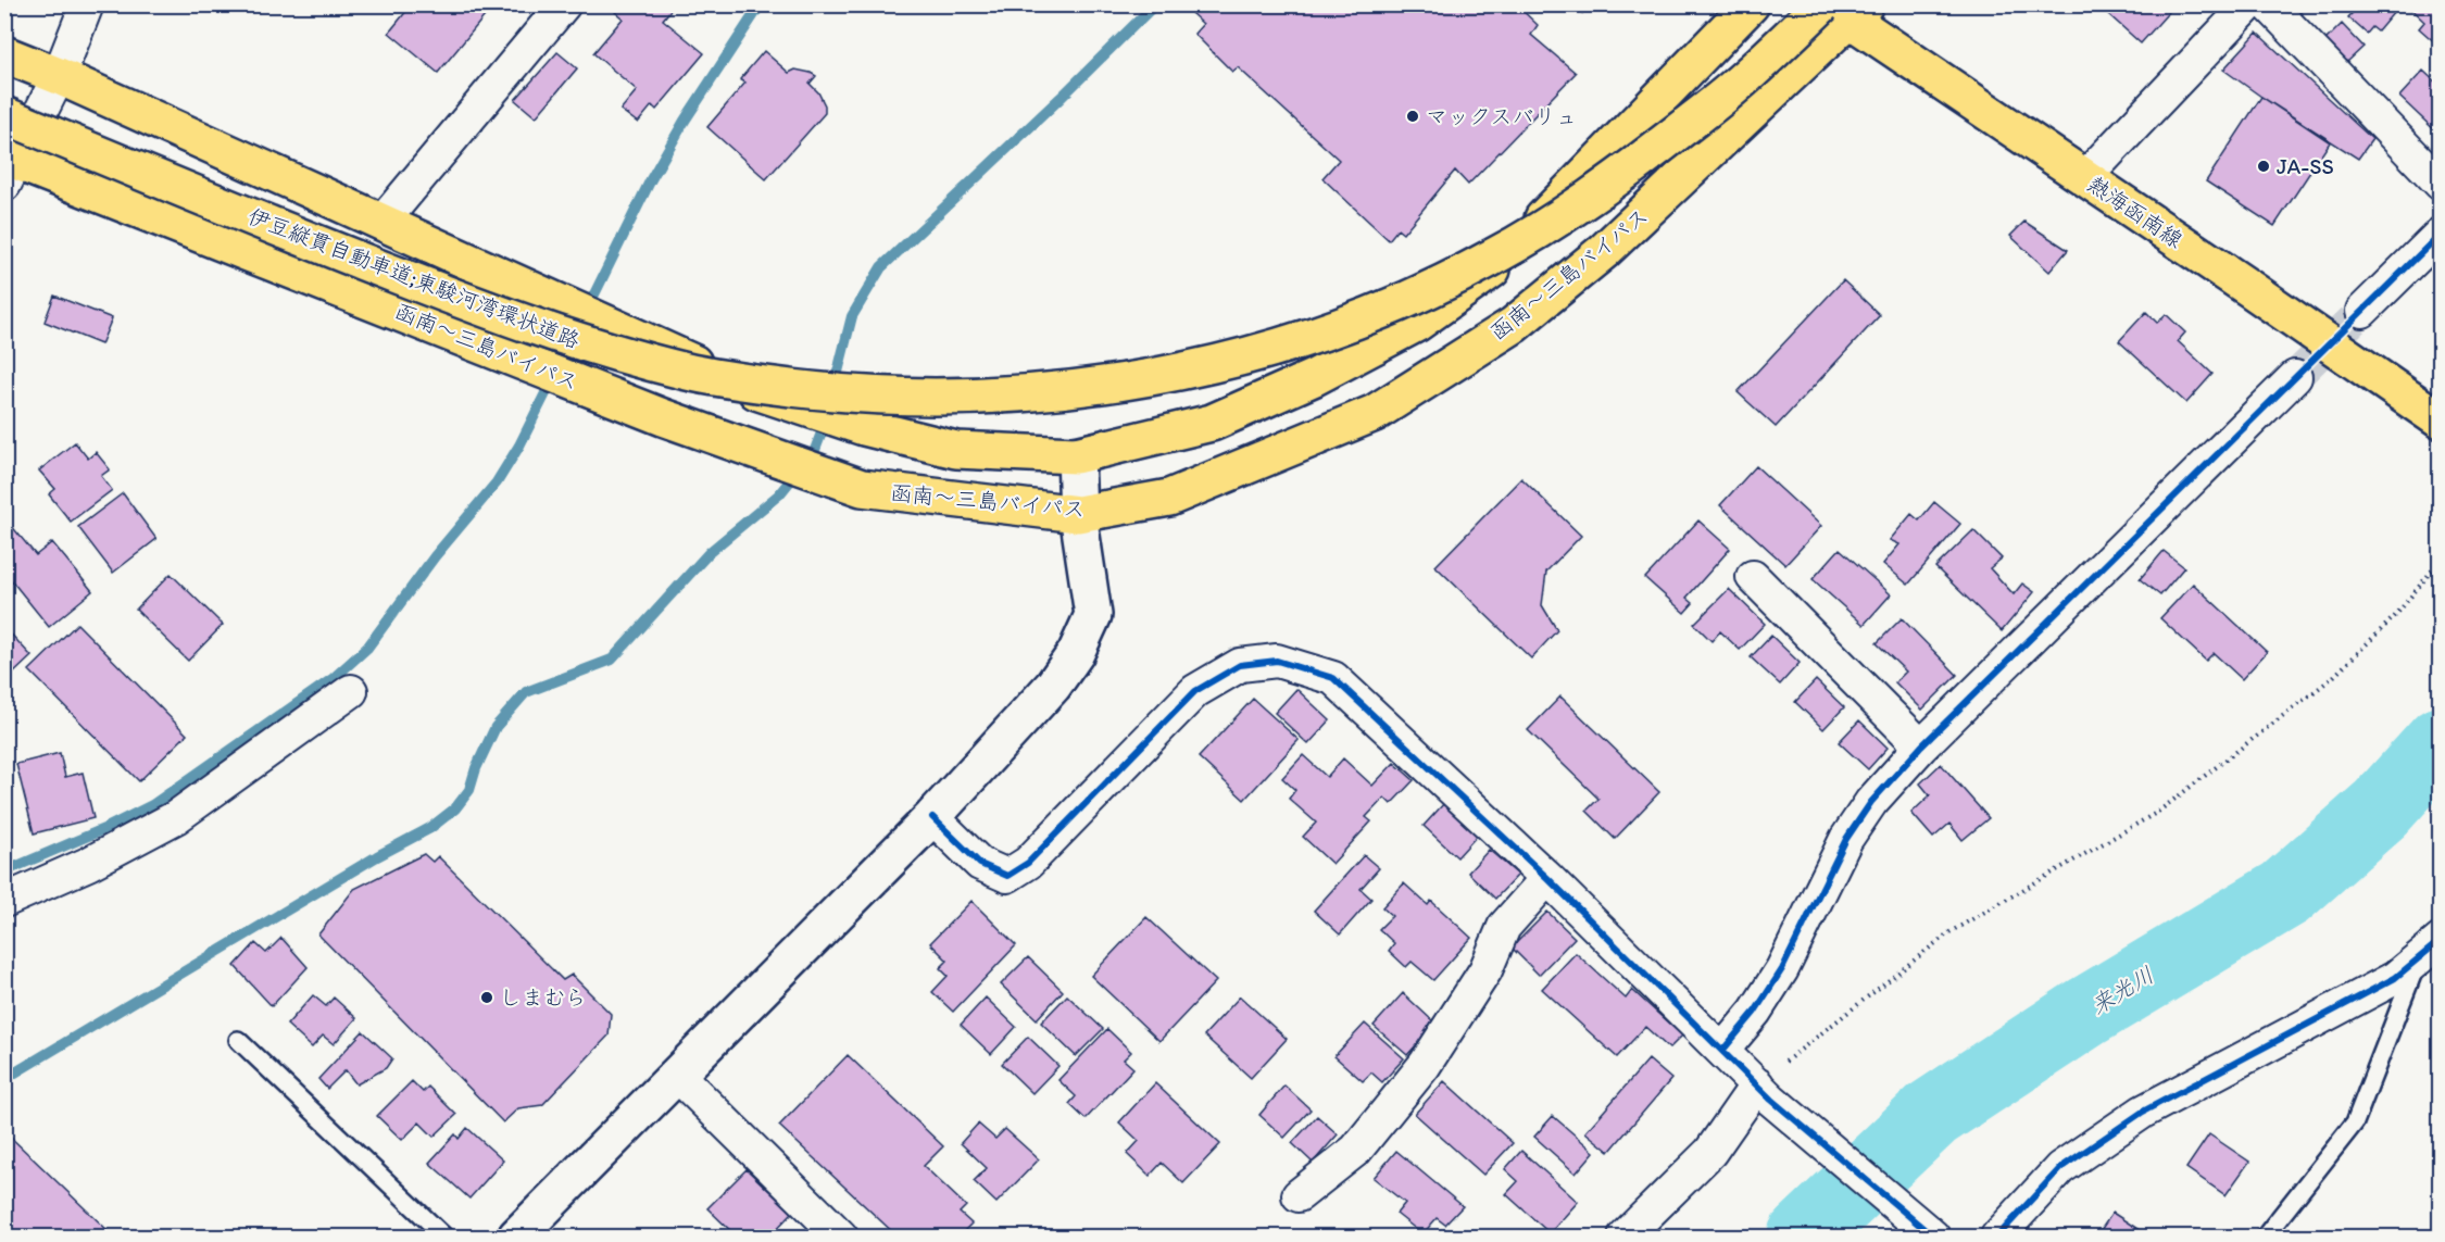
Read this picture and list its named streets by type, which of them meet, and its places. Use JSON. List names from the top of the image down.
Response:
{
  "streets": {
    "main road": ["熱海函南線", "函南～三島バイパス", "伊豆縦貫自動車道;東駿河湾環状道路"]
  },
  "crossings": [
    ["熱海函南線", "函南～三島バイパス"],
    ["熱海函南線", "伊豆縦貫自動車道;東駿河湾環状道路"],
    ["函南～三島バイパス", "伊豆縦貫自動車道;東駿河湾環状道路"]
  ],
  "water": ["来光川"],
  "places": ["マックスバリュ", "JA-SS", "しまむら"]
}
